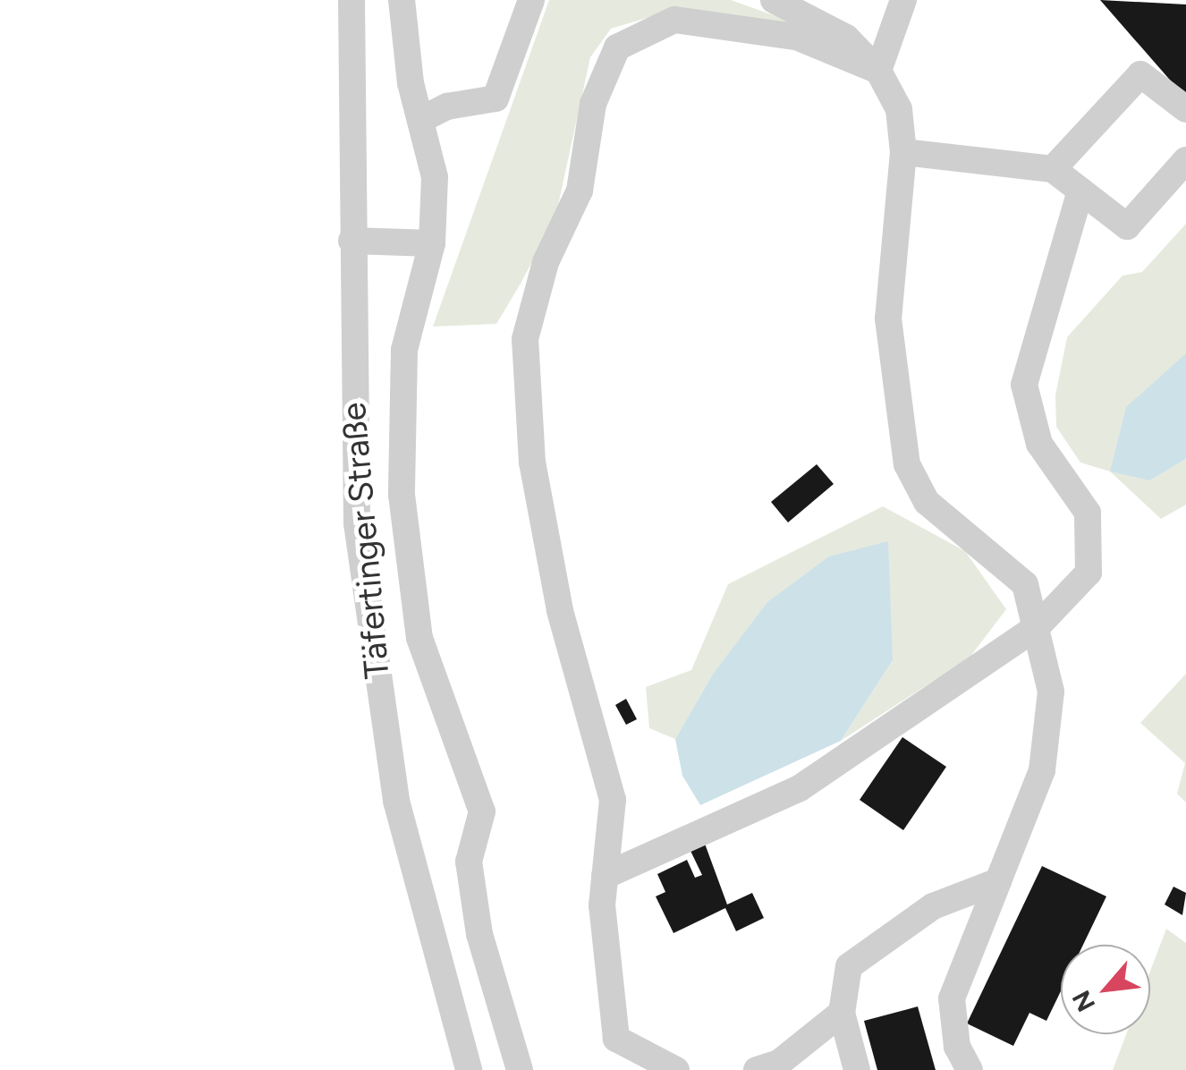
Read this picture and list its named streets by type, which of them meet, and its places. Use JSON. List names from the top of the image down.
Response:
{
  "streets": {
    "street": ["Täfertinger Straße"]
  },
  "north": "bottom left"
}
